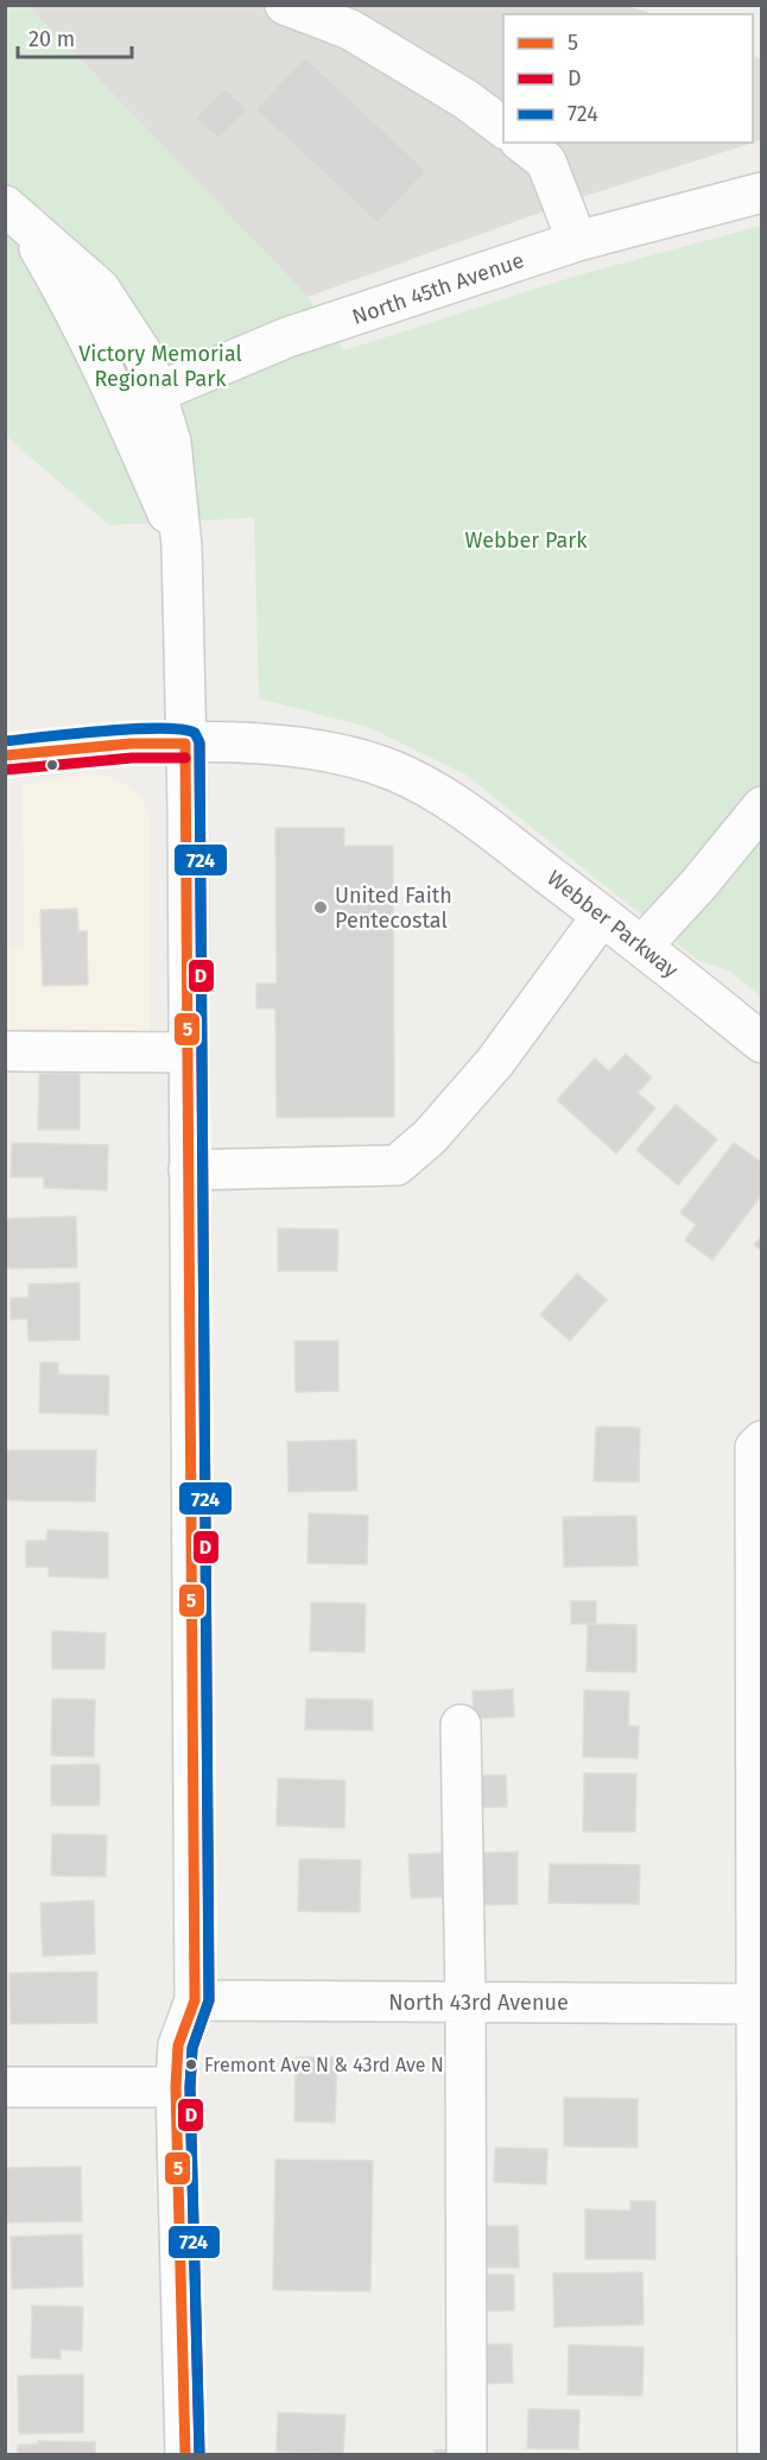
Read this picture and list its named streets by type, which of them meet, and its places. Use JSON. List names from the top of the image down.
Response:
{
  "streets": {
    "street": ["North 45th Avenue", "Webber Parkway", "North 43rd Avenue"]
  },
  "parks": ["Victory Memorial Regional Park", "Webber Park"],
  "places": ["United Faith Pentecostal", "Fremont Ave N & 43rd Ave N"],
  "lines": ["transit line 724", "transit line 5", "transit line D"],
  "legend": ["5", "D", "724"],
  "scale_bar": "20 m"
}
